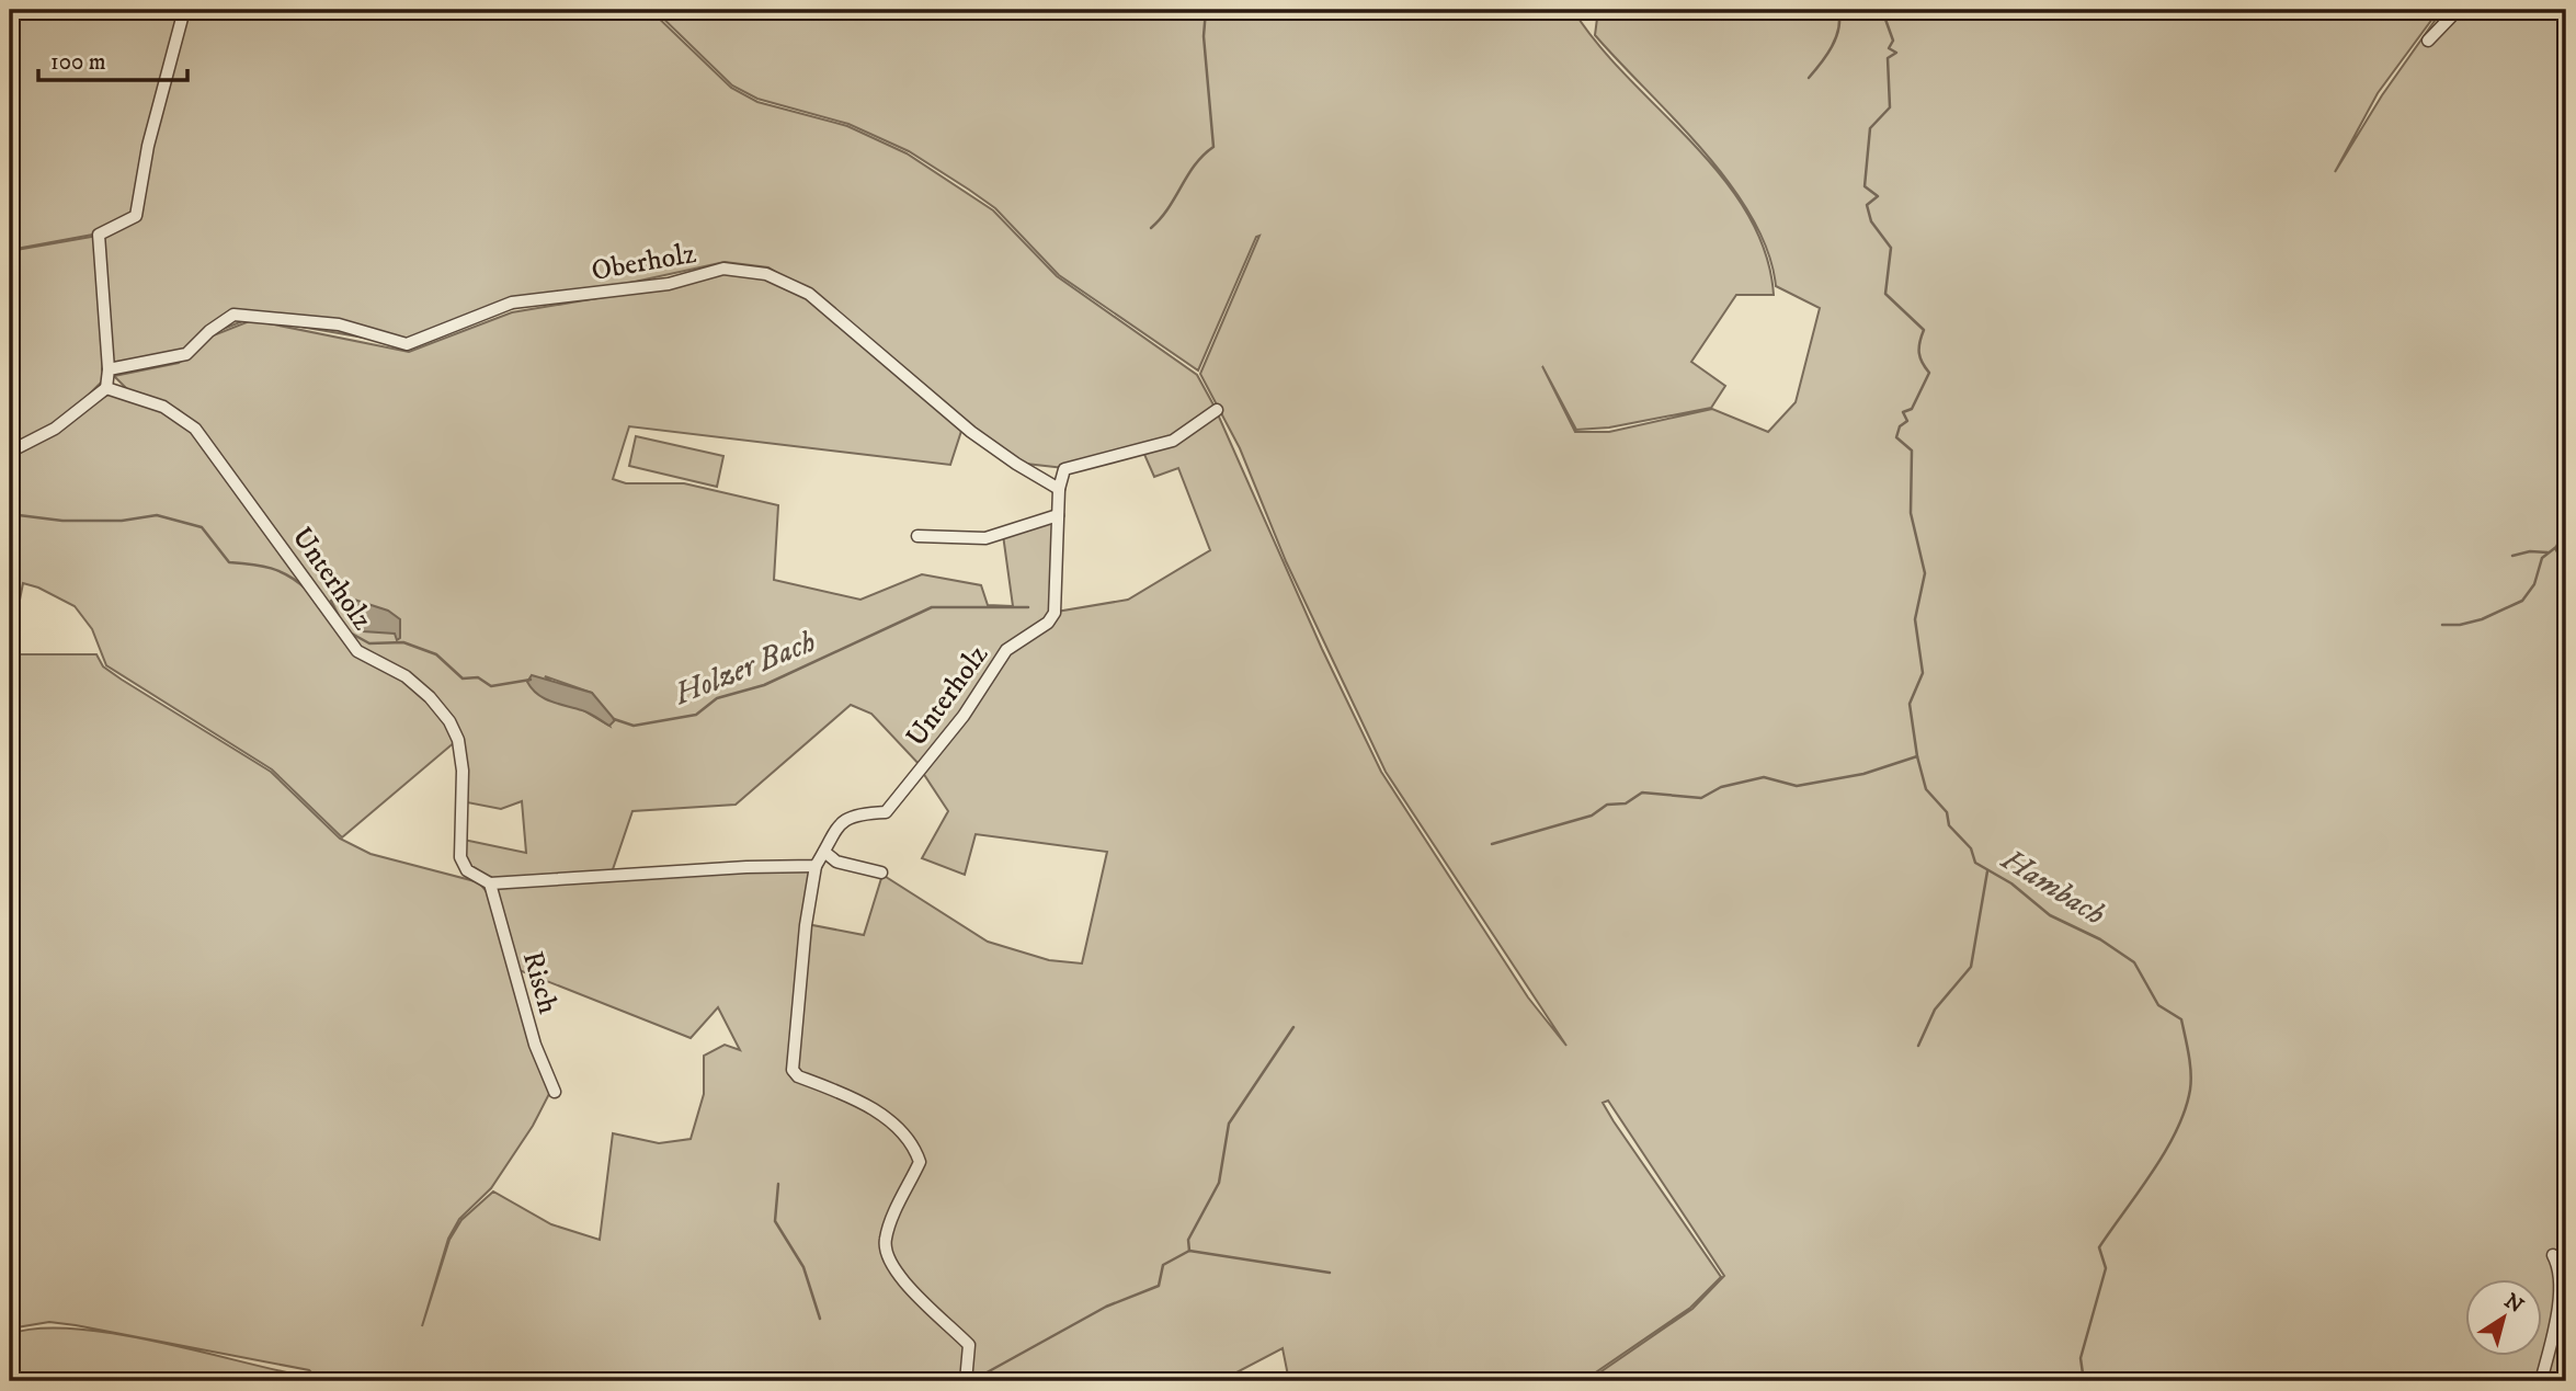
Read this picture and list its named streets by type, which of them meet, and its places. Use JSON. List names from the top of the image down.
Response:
{
  "streets": {
    "street": ["Oberholz", "Unterholz", "Risch"]
  },
  "crossings": [
    ["Oberholz", "Unterholz"],
    ["Unterholz", "Risch"]
  ],
  "water": ["Holzer Bach", "Hambach"],
  "scale_bar": "100 m",
  "north": "top right"
}
